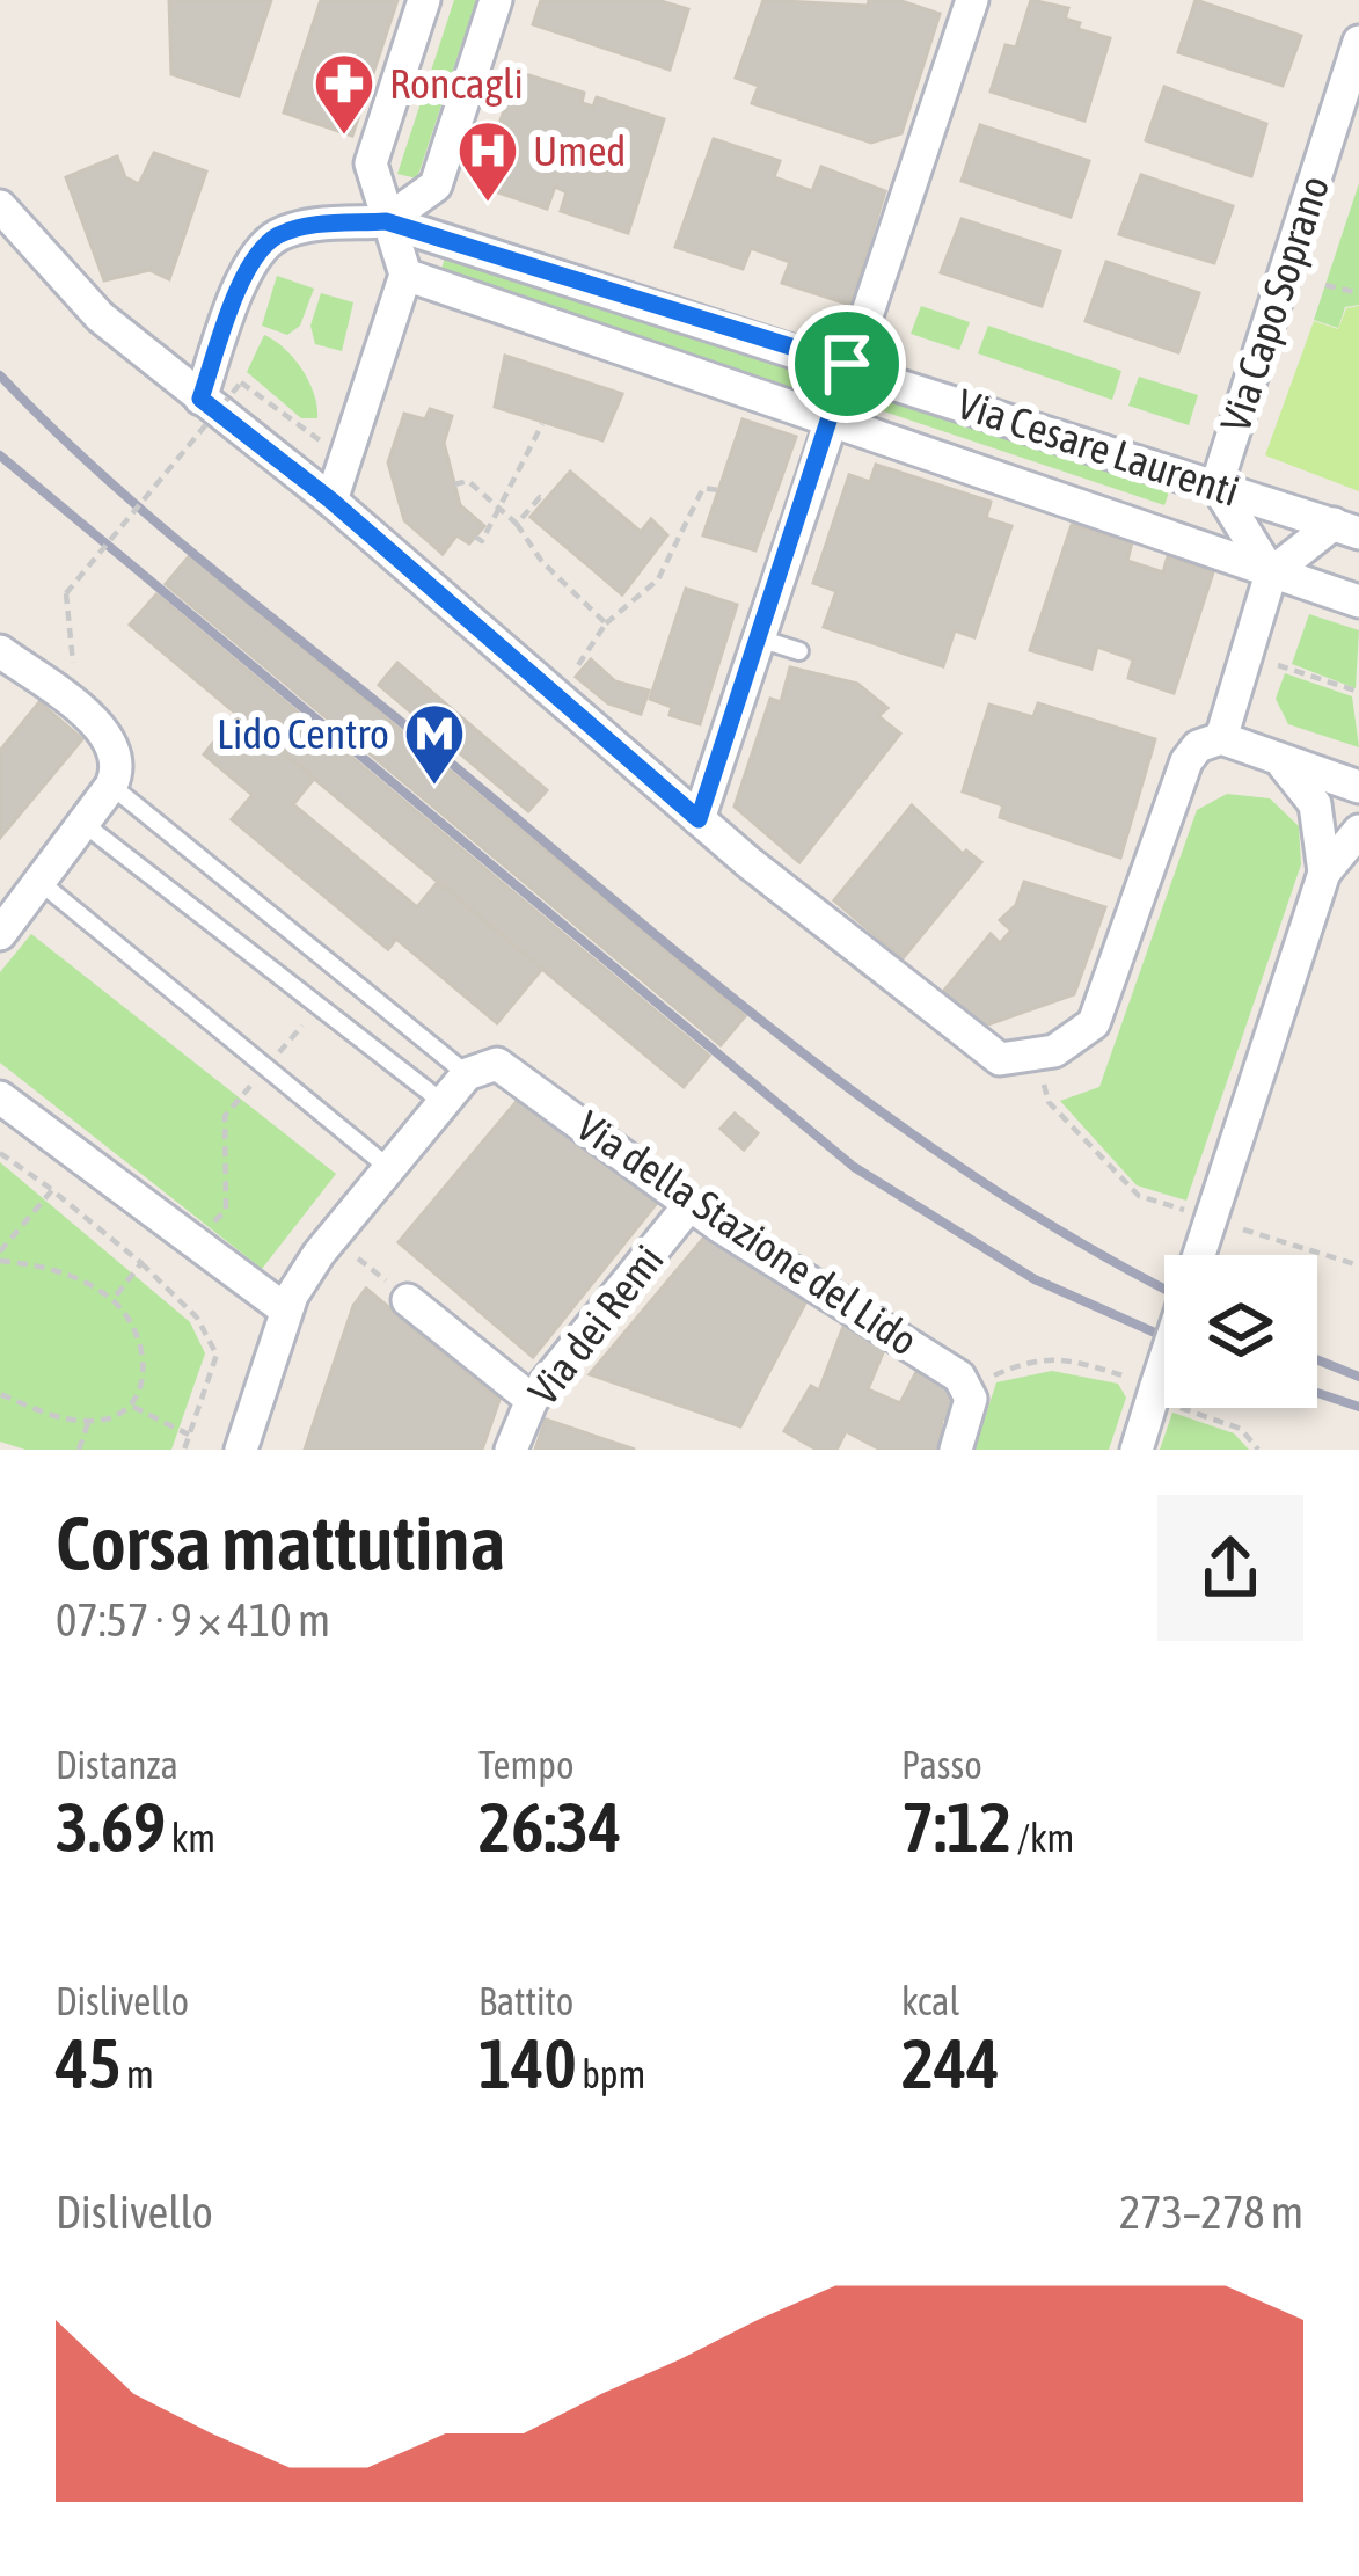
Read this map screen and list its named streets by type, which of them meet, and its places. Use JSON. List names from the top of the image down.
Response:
{
  "streets": {
    "street": [
      "Via Capo Soprano",
      "Via Cesare Laurenti",
      "Via della Stazione del Lido",
      "Via dei Remi"
    ]
  },
  "crossings": [
    ["Via Capo Soprano", "Via Cesare Laurenti"],
    ["Via della Stazione del Lido", "Via dei Remi"]
  ],
  "places": {
    "pharmacy": ["Roncagli"],
    "hospital": ["Umed"],
    "metro station": ["Lido Centro"]
  },
  "page": {
    "heading": ["Corsa mattutina", "07:57 · 9 × 410 m"],
    "stats": [
      ["Distanza", "3.69 km"],
      ["Tempo", "26:34"],
      ["Passo", "7:12 /km"],
      ["Dislivello", "45 m"],
      ["Battito", "140 bpm"],
      ["kcal", "244"]
    ],
    "chart": ["Dislivello", "273–278 m"]
  }
}
